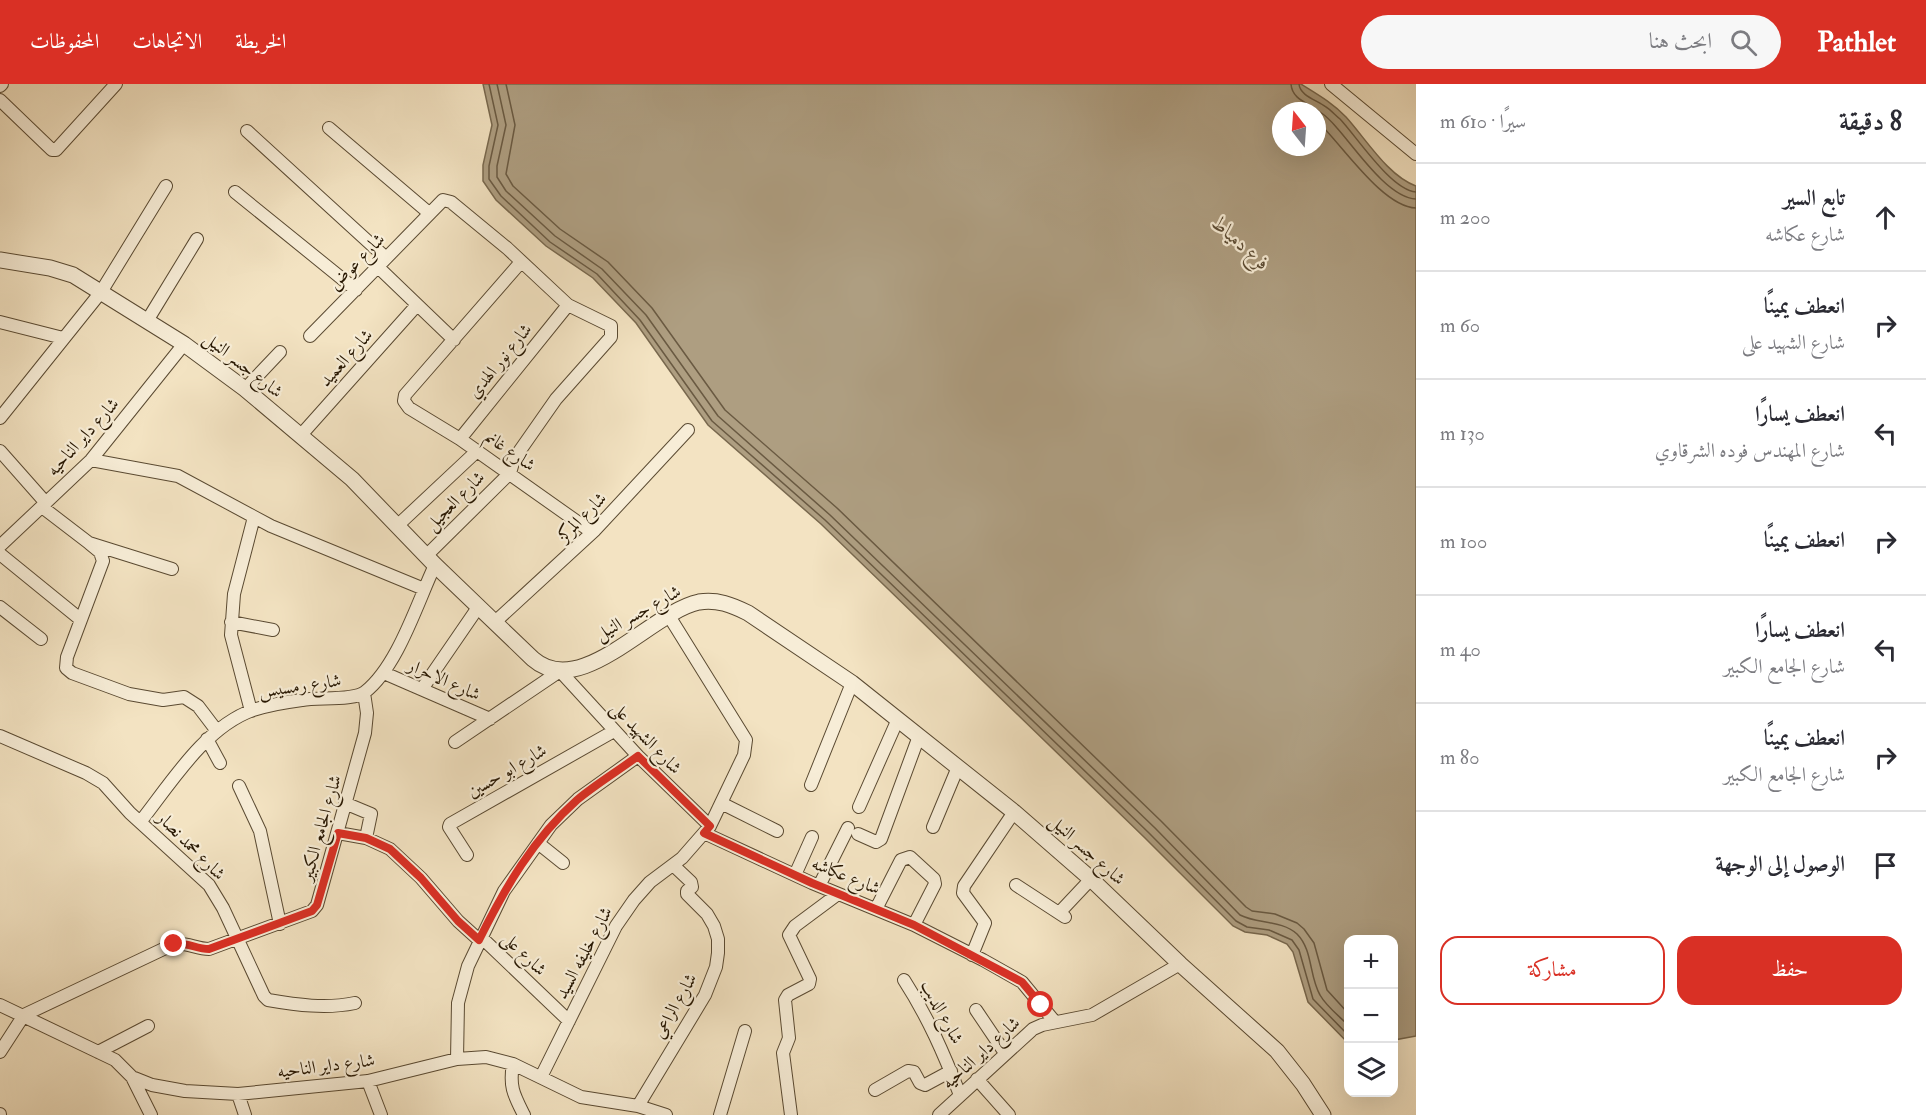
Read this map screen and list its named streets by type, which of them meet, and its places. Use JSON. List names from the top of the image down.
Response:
{
  "streets": {
    "street": [
      "شارع عوض",
      "شارع العميد",
      "شارع نور الهدي",
      "شارع جسر النيل",
      "شارع داير الناحيه",
      "شارع غانم",
      "شارع العجيل",
      "شارع المركز",
      "شارع الاحرار",
      "شارع رمسيس",
      "شارع الشهيد على",
      "شارع ابو حسين",
      "شارع الجامع الكبير",
      "شارع محمد نصار",
      "شارع عكاشه",
      "شارع خليفه السيد",
      "شارع على",
      "شارع الراعي",
      "شارع الديب"
    ]
  },
  "crossings": [
    ["شارع العميد", "شارع جسر النيل"],
    ["شارع نور الهدي", "شارع غانم"],
    ["شارع نور الهدي", "شارع العجيل"],
    ["شارع جسر النيل", "شارع داير الناحيه"],
    ["شارع جسر النيل", "شارع العجيل"],
    ["شارع جسر النيل", "شارع المركز"],
    ["شارع جسر النيل", "شارع رمسيس"],
    ["شارع جسر النيل", "شارع الشهيد على"],
    ["شارع جسر النيل", "شارع خليفه السيد"],
    ["شارع داير الناحيه", "شارع الجامع الكبير"],
    ["شارع داير الناحيه", "شارع عكاشه"],
    ["شارع داير الناحيه", "شارع خليفه السيد"],
    ["شارع داير الناحيه", "شارع الراعي"],
    ["شارع داير الناحيه", "شارع الديب"],
    ["شارع غانم", "شارع العجيل"],
    ["شارع العجيل", "شارع رمسيس"],
    ["شارع الاحرار", "شارع رمسيس"],
    ["شارع رمسيس", "شارع الجامع الكبير"],
    ["شارع رمسيس", "شارع محمد نصار"],
    ["شارع الشهيد على", "شارع ابو حسين"],
    ["شارع الشهيد على", "شارع عكاشه"],
    ["شارع الشهيد على", "شارع خليفه السيد"],
    ["شارع الجامع الكبير", "شارع محمد نصار"],
    ["شارع الجامع الكبير", "شارع على"],
    ["شارع عكاشه", "شارع خليفه السيد"],
    ["شارع خليفه السيد", "شارع على"],
    ["شارع خليفه السيد", "شارع الراعي"]
  ],
  "water": ["فرع دمياط"],
  "north": "top",
  "page": {
    "header": "Pathlet",
    "search": "ابحث هنا",
    "nav": ["الخريطة", "الاتجاهات", "المحفوظات"],
    "heading": ["8 دقيقة", "سيرًا · 610 m"],
    "list": [
      ["تابع السير", "شارع عكاشه", "200 m"],
      ["انعطف يمينًا", "شارع الشهيد على", "60 m"],
      ["انعطف يسارًا", "شارع المهندس فوده الشرقاوي", "130 m"],
      ["انعطف يمينًا", "100 m"],
      ["انعطف يسارًا", "شارع الجامع الكبير", "40 m"],
      ["انعطف يمينًا", "شارع الجامع الكبير", "80 m"],
      "الوصول إلى الوجهة"
    ],
    "buttons": ["حفظ", "مشاركة"],
    "map_buttons": ["+", "−"]
  }
}
